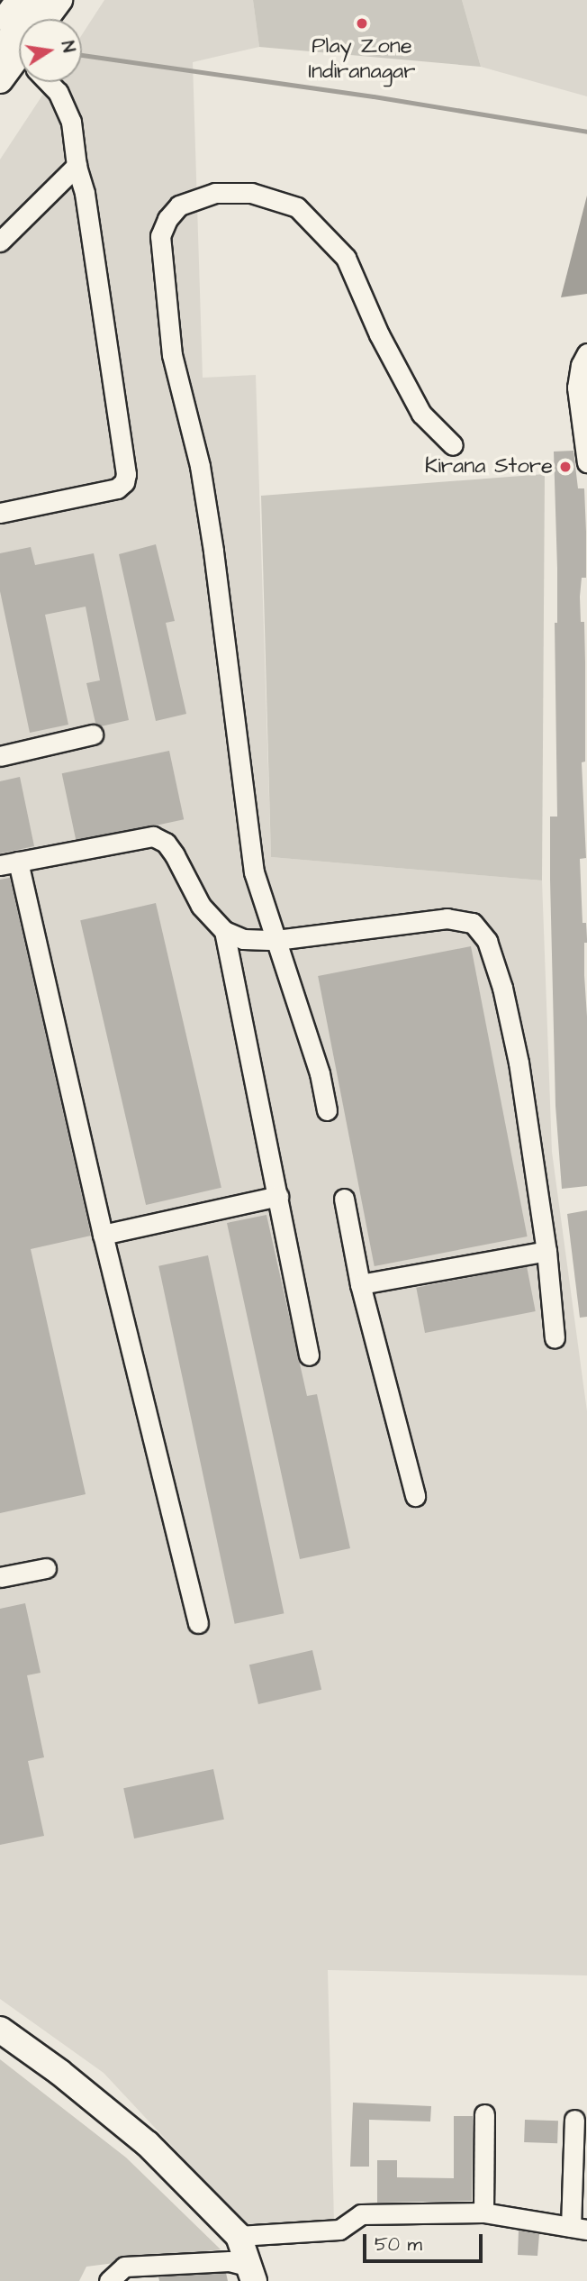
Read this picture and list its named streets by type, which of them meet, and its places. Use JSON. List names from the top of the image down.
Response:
{
  "places": ["Play Zone Indiranagar", "Kirana Store"],
  "scale_bar": "50 m",
  "north": "right"
}
